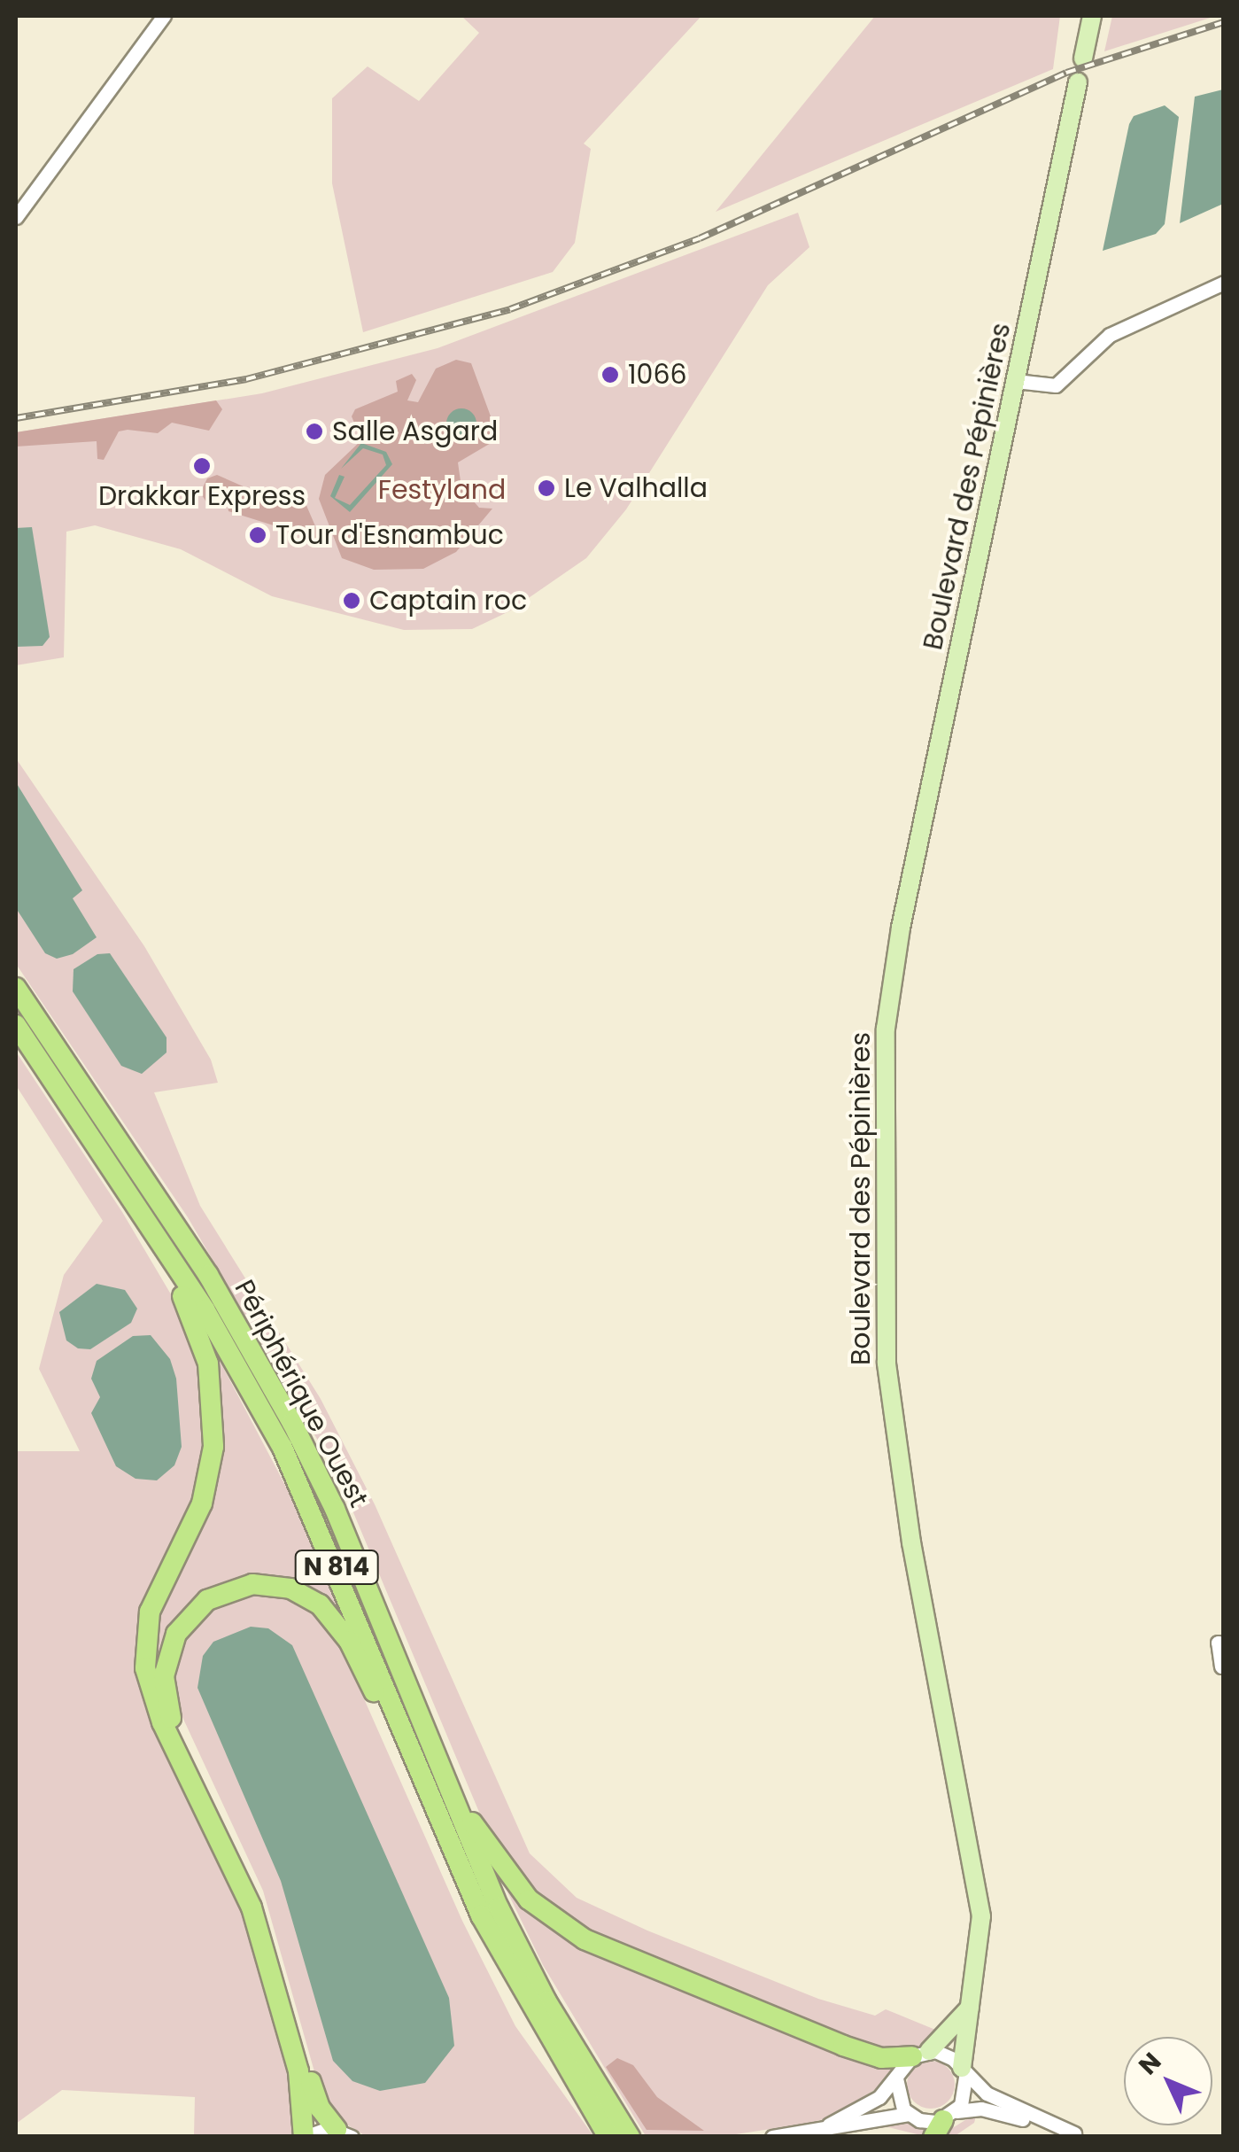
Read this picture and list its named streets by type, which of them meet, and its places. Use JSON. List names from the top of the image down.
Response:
{
  "streets": {
    "highway": ["Périphérique Ouest", "N 814"],
    "main road": ["Boulevard des Pépinières"]
  },
  "parks": ["Festyland"],
  "places": [
    "1066",
    "Salle Asgard",
    "Drakkar Express",
    "Le Valhalla",
    "Tour d'Esnambuc",
    "Captain roc"
  ],
  "north": "top left"
}
